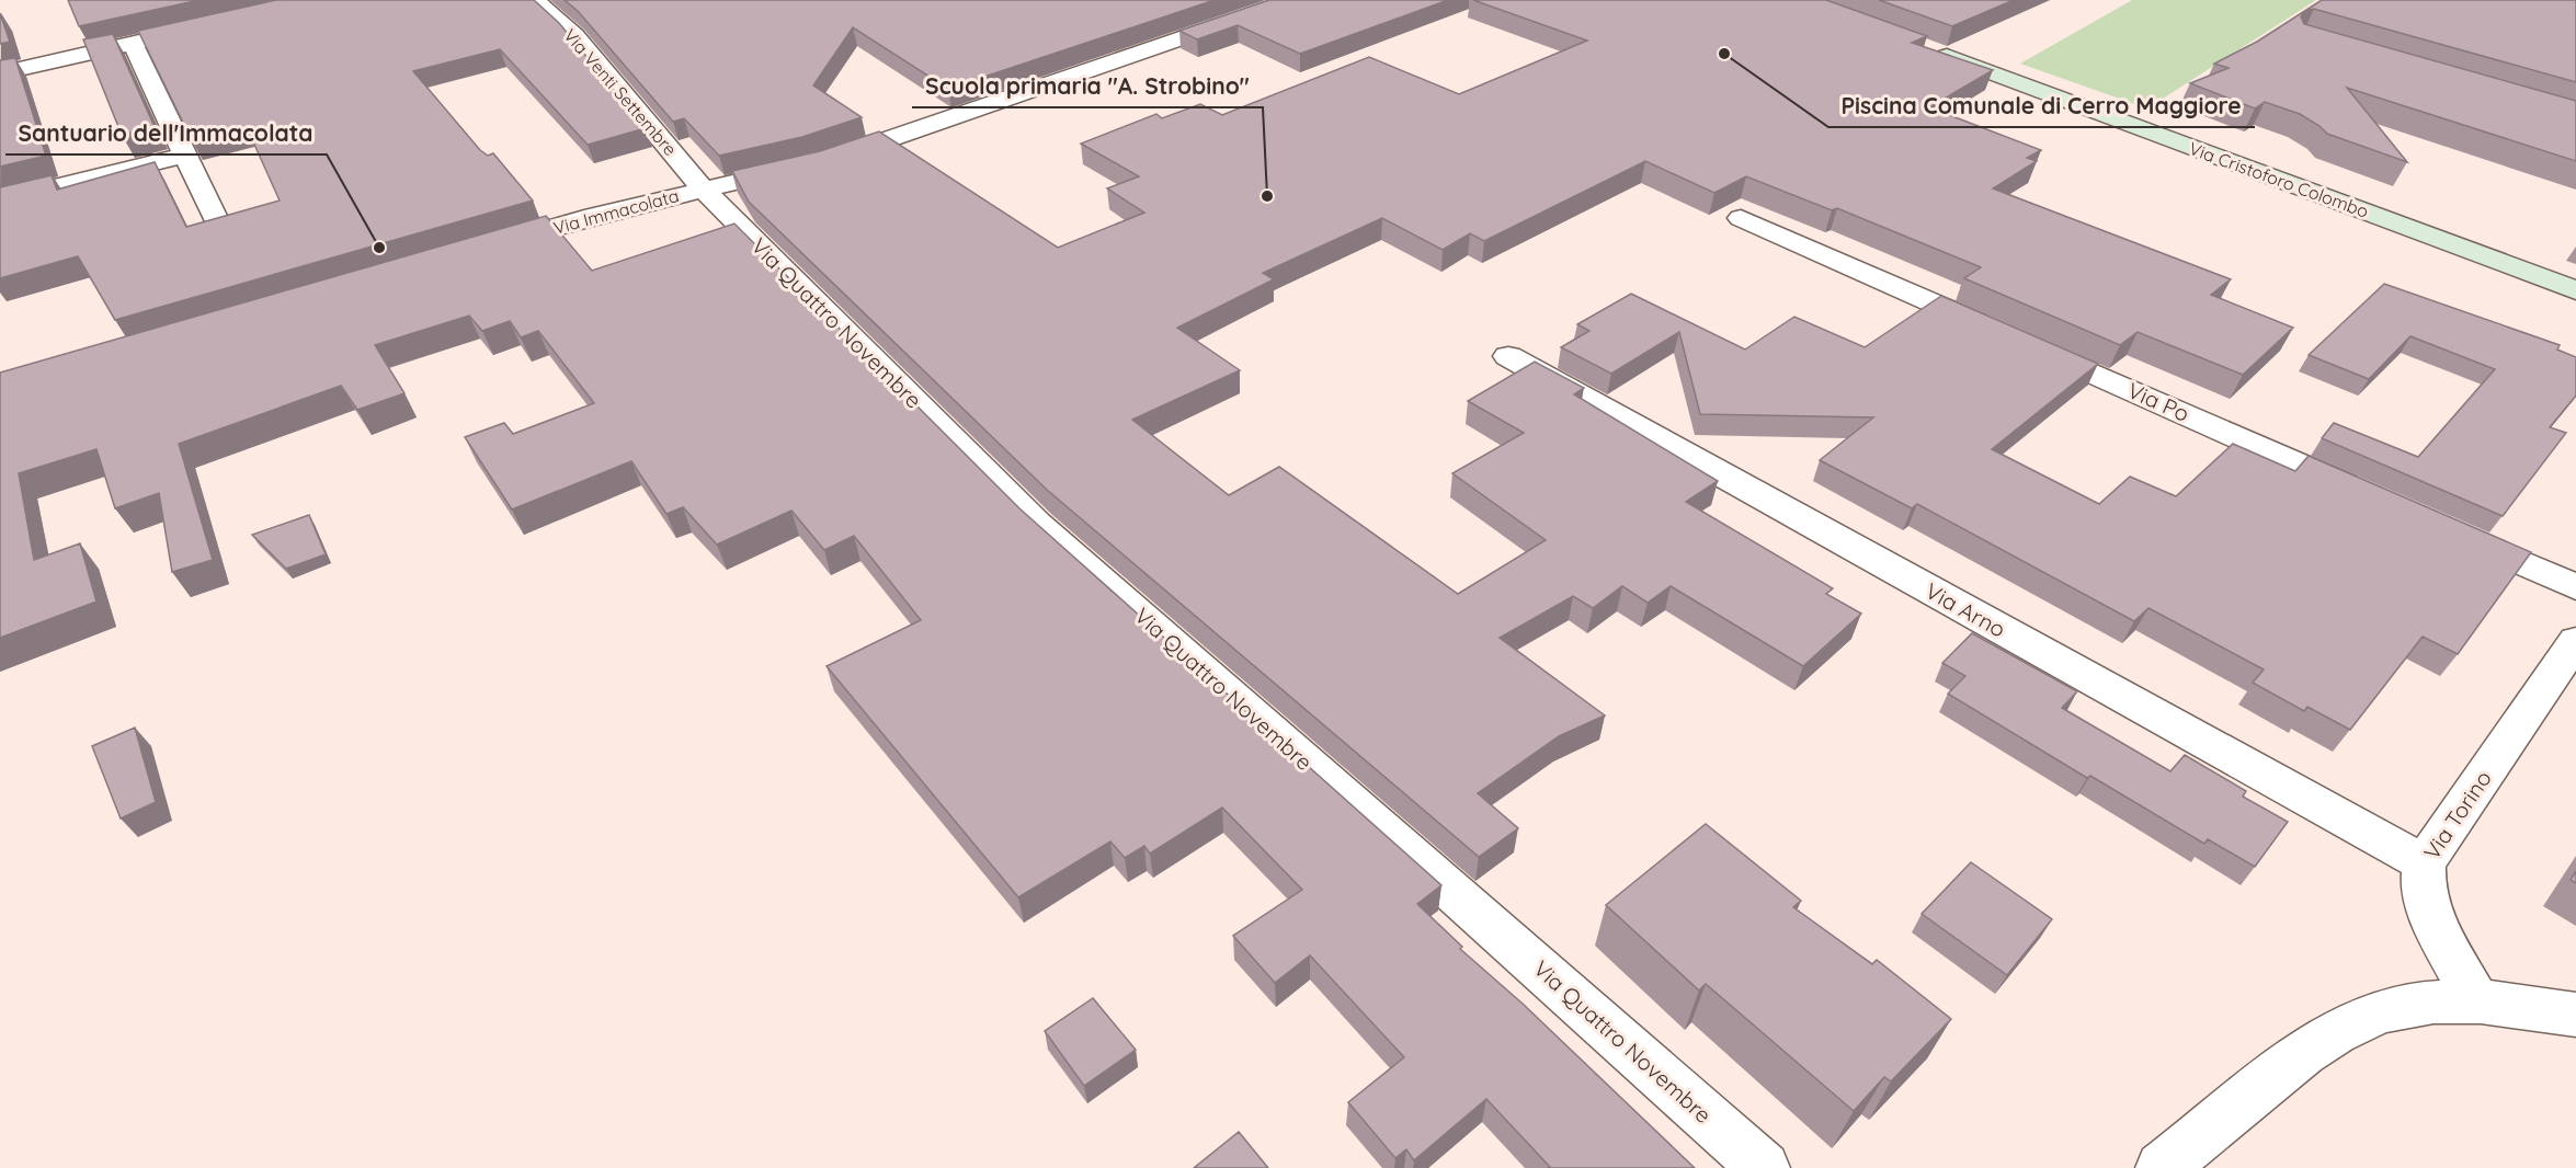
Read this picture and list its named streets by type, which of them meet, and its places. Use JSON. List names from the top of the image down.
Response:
{
  "streets": {
    "street": [
      "Via Venti Settembre",
      "Via Cristoforo Colombo",
      "Via Immacolata",
      "Via Quattro Novembre",
      "Via Po",
      "Via Arno",
      "Via Torino"
    ]
  },
  "crossings": [
    ["Via Venti Settembre", "Via Immacolata"],
    ["Via Venti Settembre", "Via Quattro Novembre"],
    ["Via Immacolata", "Via Quattro Novembre"],
    ["Via Arno", "Via Torino"]
  ],
  "places": ["Piscina Comunale di Cerro Maggiore", "Scuola primaria \"A. Strobino\"", "Santuario dell'Immacolata"]
}
